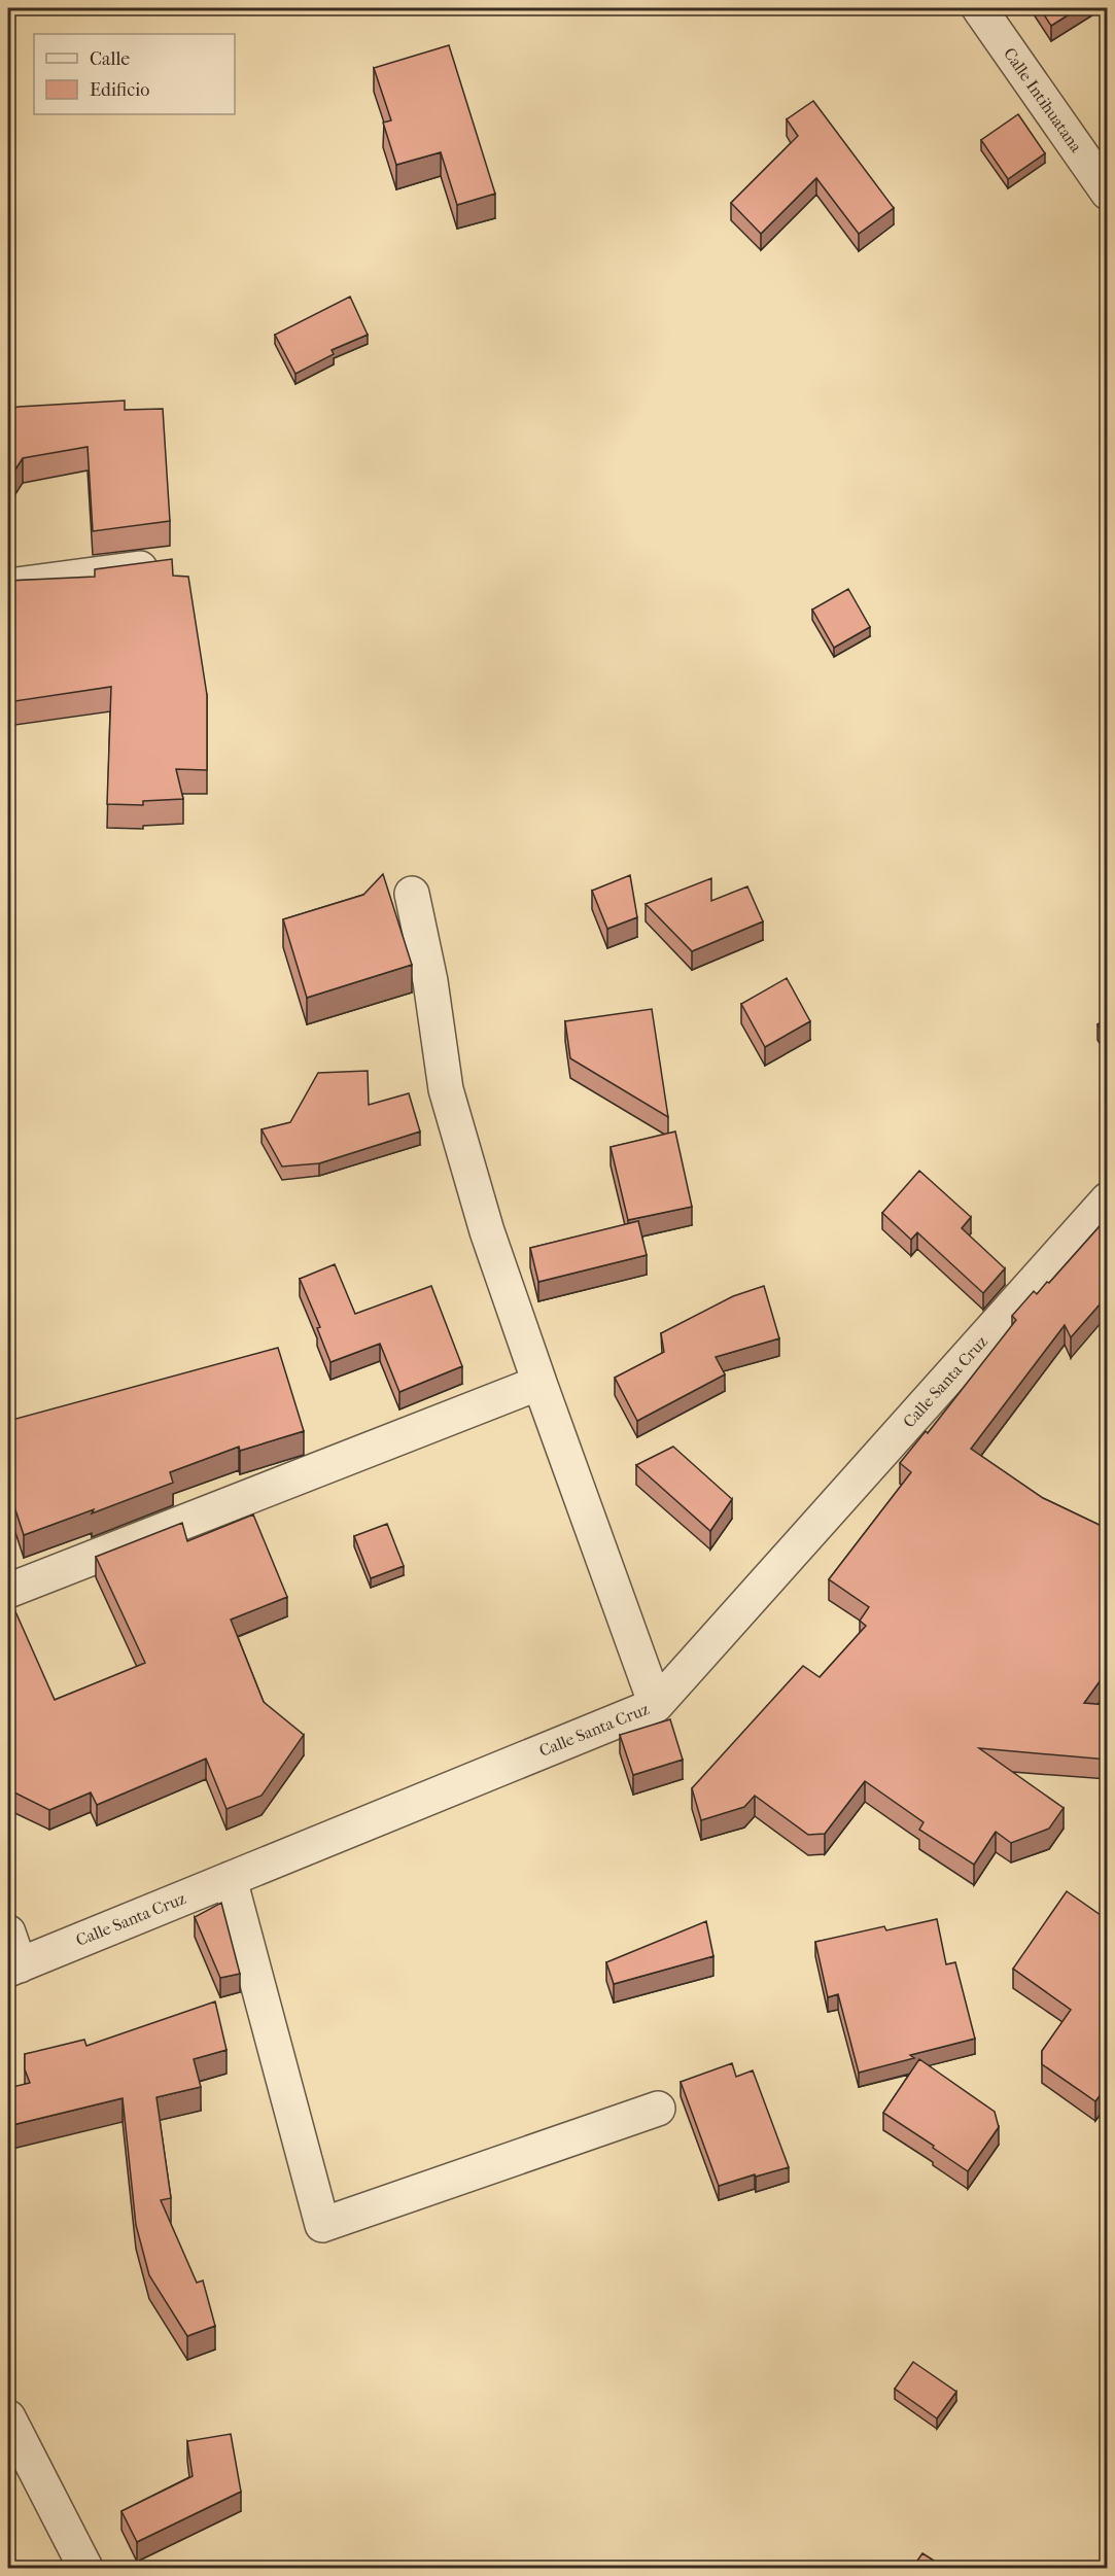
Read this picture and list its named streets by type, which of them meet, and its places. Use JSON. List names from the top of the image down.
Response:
{
  "streets": {
    "street": ["Calle Intihuatana", "Calle Santa Cruz"]
  },
  "legend": ["Calle", "Edificio"]
}
